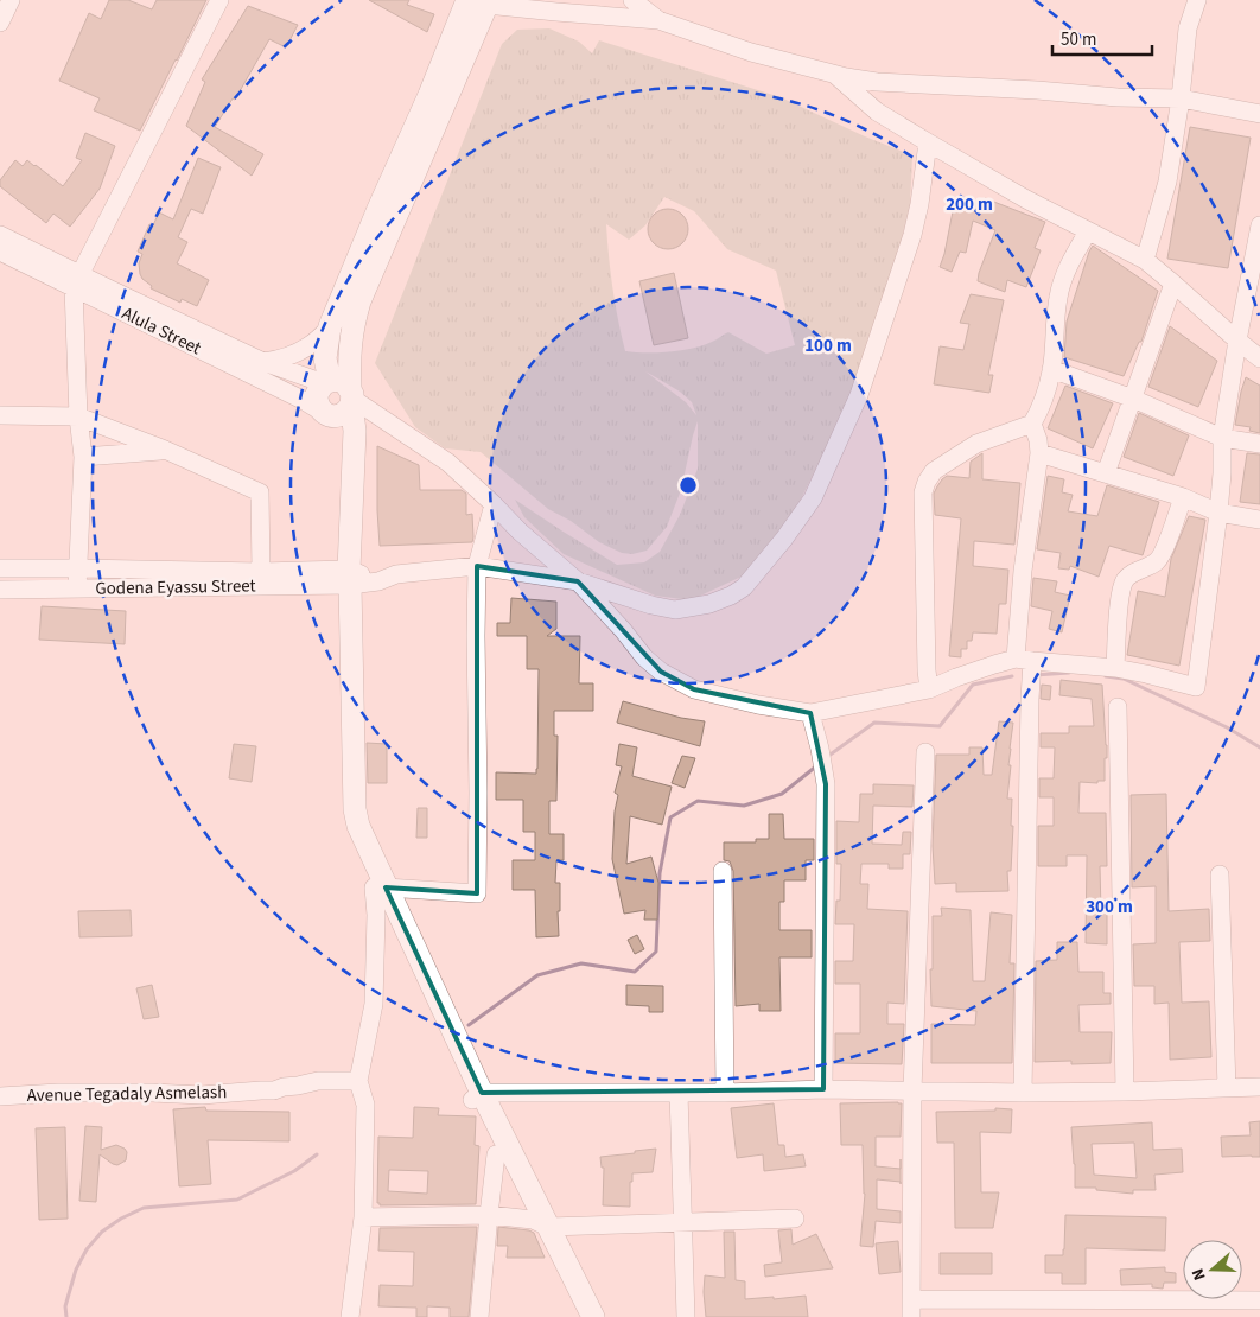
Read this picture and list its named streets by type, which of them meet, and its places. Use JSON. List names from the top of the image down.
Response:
{
  "streets": {
    "street": ["Alula Street", "Godena Eyassu Street", "Avenue Tegadaly Asmelash"]
  },
  "scale_bar": "50 m",
  "north": "left",
  "rings": ["200 m", "100 m", "300 m"]
}
